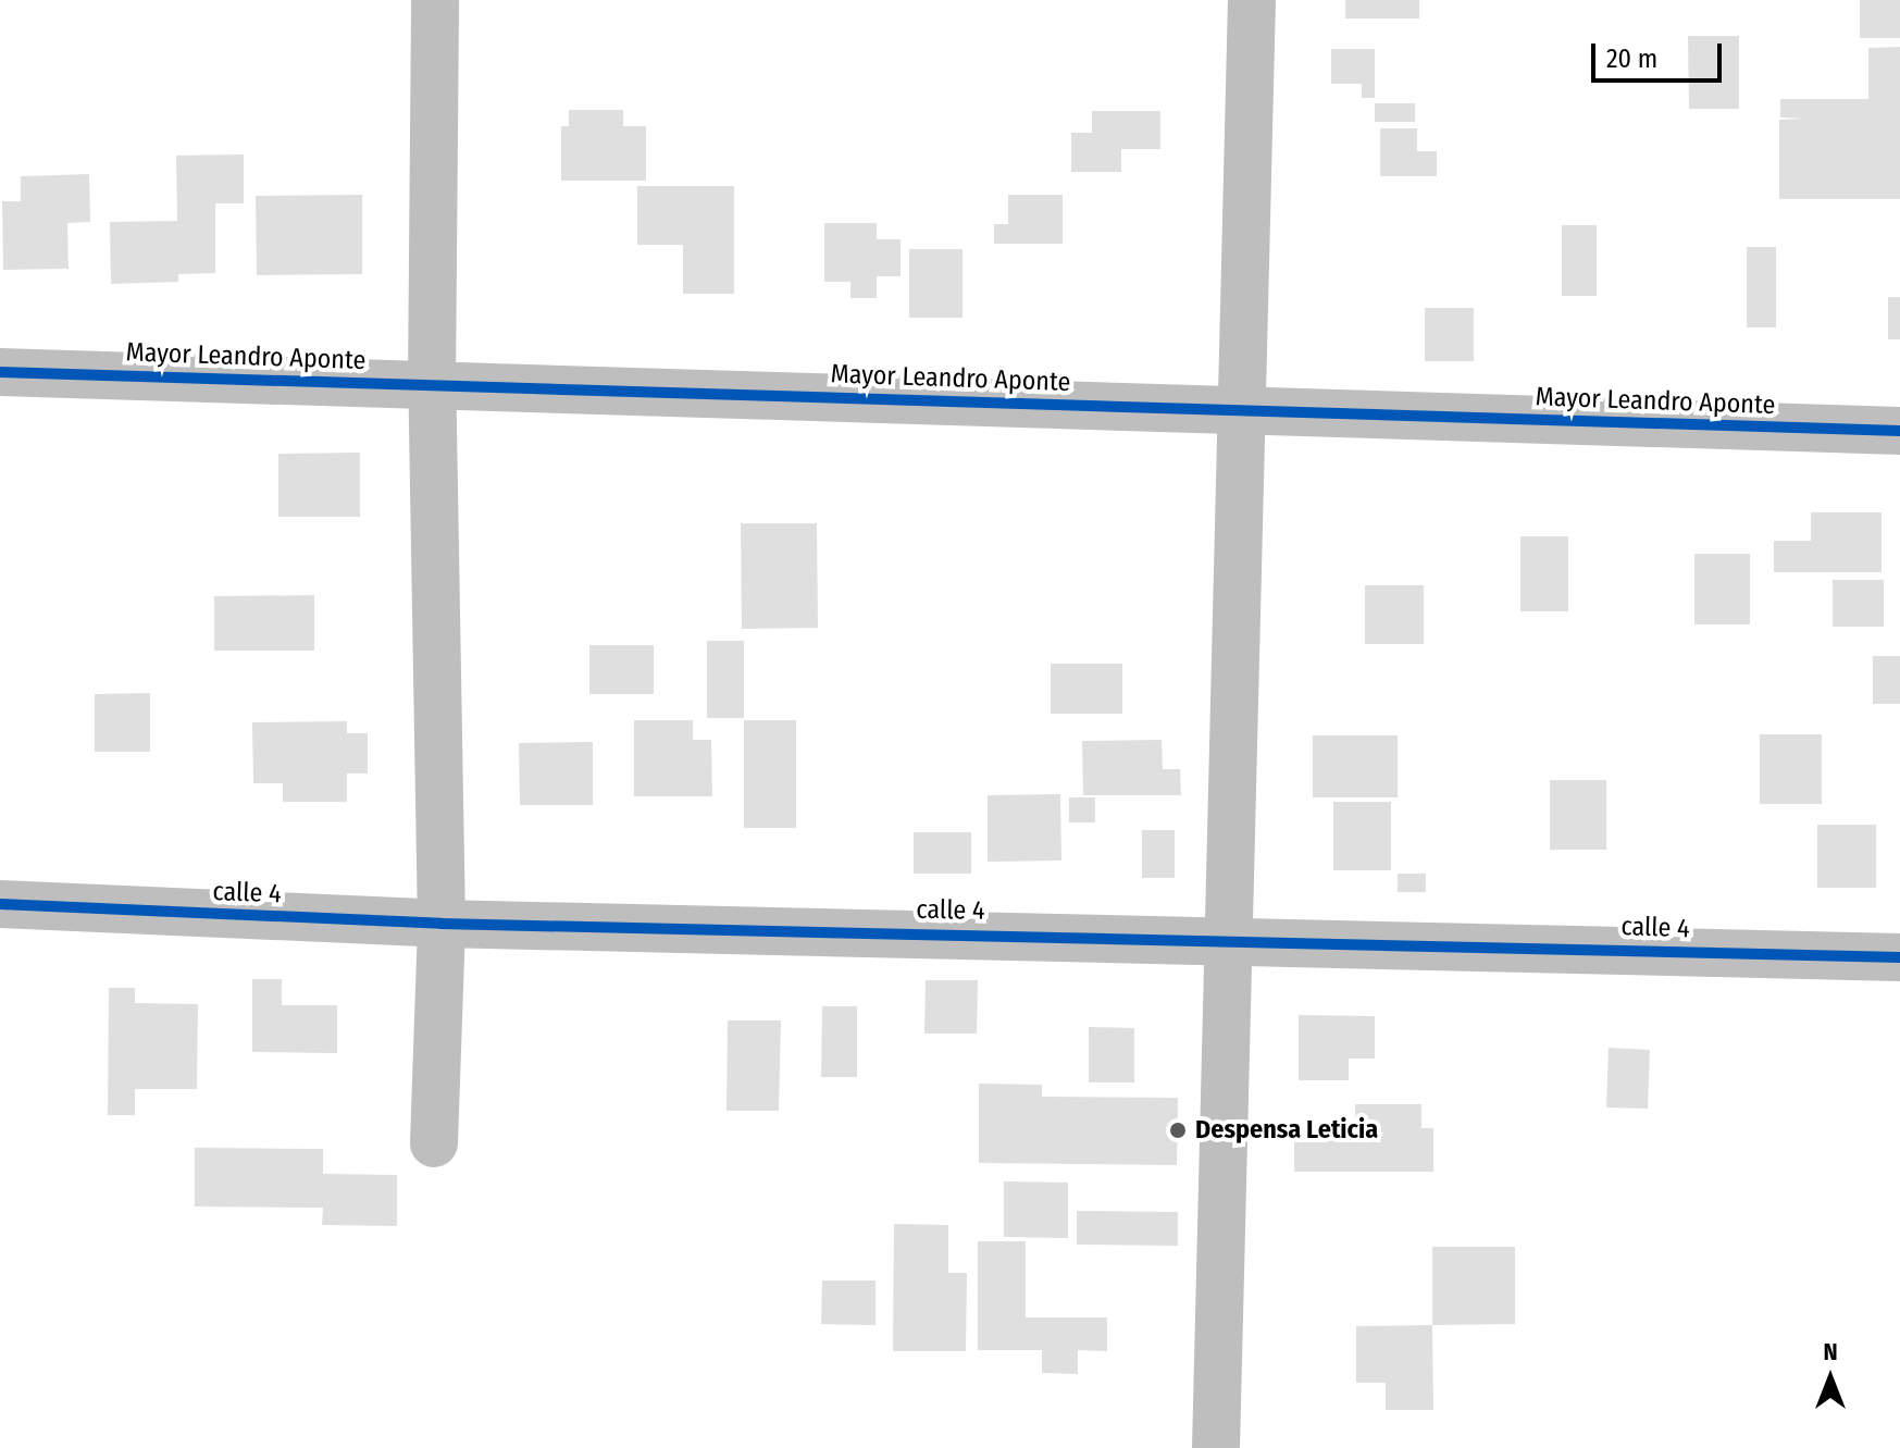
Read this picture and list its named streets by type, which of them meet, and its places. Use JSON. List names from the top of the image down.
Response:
{
  "streets": {
    "street": ["Mayor Leandro Aponte", "calle 4"]
  },
  "places": ["Despensa Leticia"],
  "scale_bar": "20 m",
  "north": "top"
}
